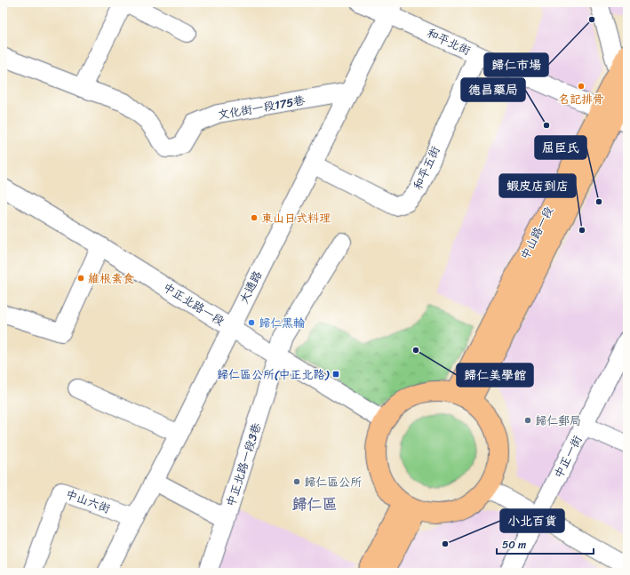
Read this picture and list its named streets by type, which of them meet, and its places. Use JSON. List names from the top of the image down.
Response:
{
  "streets": {
    "main road": ["中山路一段"],
    "street": [
      "和平北街",
      "文化街一段175巷",
      "和平五街",
      "大通路",
      "中正北路一段",
      "中正一街",
      "中正北路一段3巷",
      "中山六街"
    ]
  },
  "crossings": [
    ["和平北街", "和平五街"],
    ["和平北街", "中山路一段"],
    ["和平北街", "大通路"],
    ["文化街一段175巷", "大通路"],
    ["和平五街", "大通路"],
    ["中山路一段", "中正北路一段"],
    ["大通路", "中正北路一段"],
    ["大通路", "中山六街"],
    ["中正北路一段", "中正北路一段3巷"]
  ],
  "districts": ["歸仁區"],
  "places": {
    "other": [
      "歸仁市場",
      "名記排骨",
      "德昌藥局",
      "屈臣氏",
      "東山日式料理",
      "蝦皮店到店",
      "維根素食",
      "歸仁黑輪",
      "歸仁美學館",
      "歸仁郵局",
      "歸仁區公所",
      "小北百貨"
    ],
    "transit": ["歸仁區公所(中正北路)"]
  },
  "scale_bar": "50 m"
}
